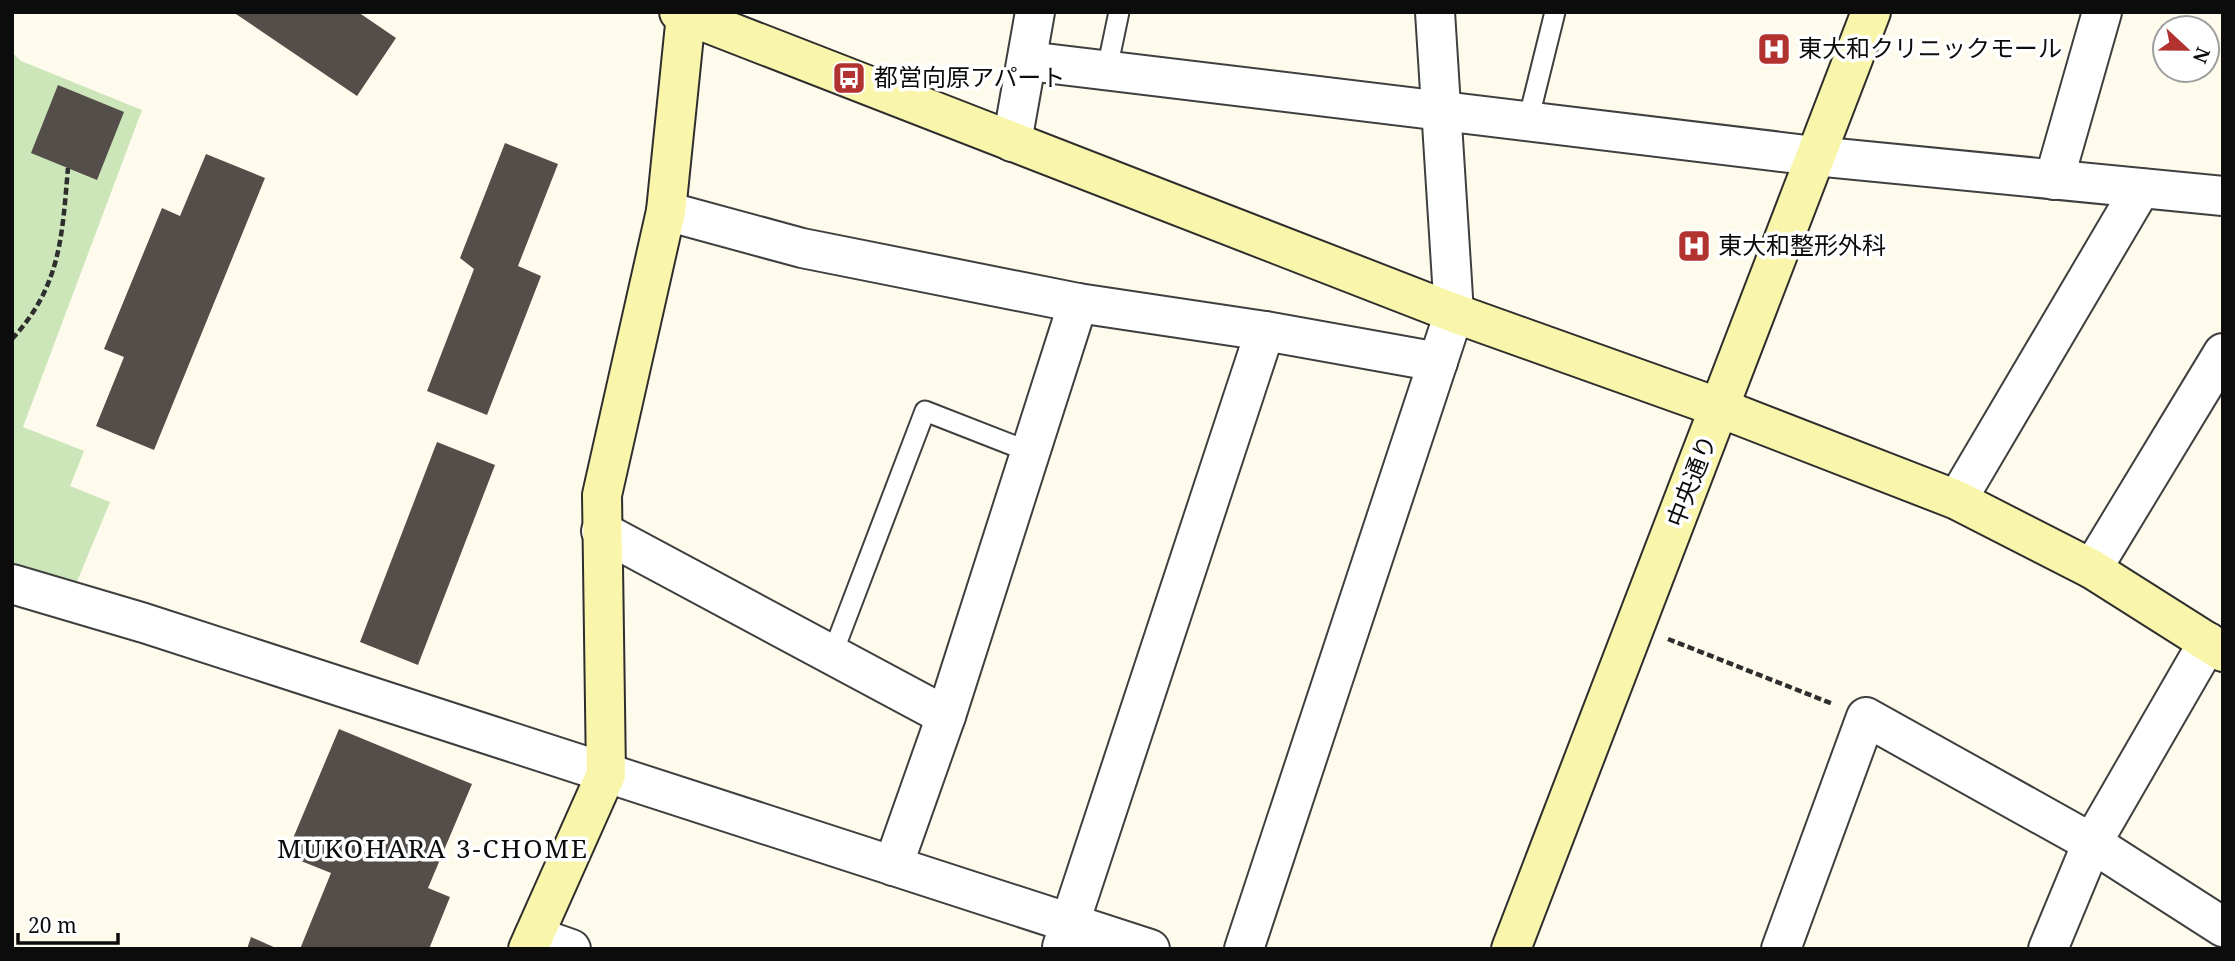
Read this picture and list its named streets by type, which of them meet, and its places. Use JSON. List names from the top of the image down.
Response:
{
  "streets": {
    "street": ["中央通り"]
  },
  "districts": ["MUKOHARA 3-CHOME"],
  "places": {
    "hospital": ["東大和クリニックモール", "東大和整形外科"],
    "bus stop": ["都営向原アパート"]
  },
  "scale_bar": "20 m",
  "north": "right"
}
